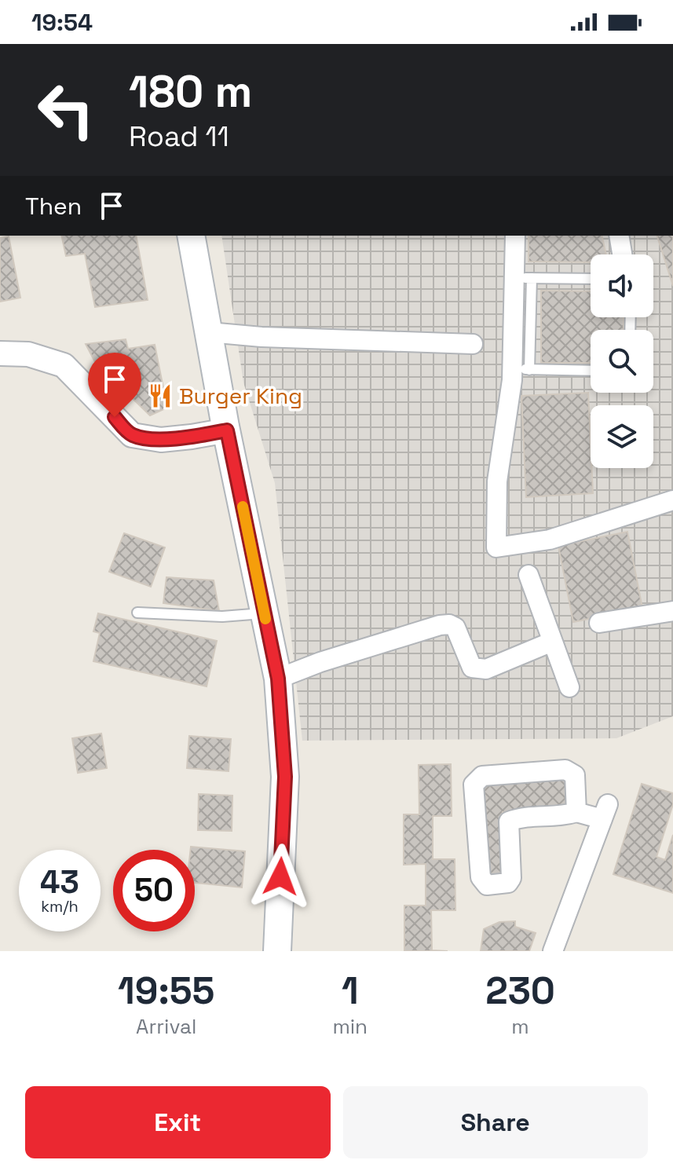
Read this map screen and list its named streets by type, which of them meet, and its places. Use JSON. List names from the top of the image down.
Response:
{
  "places": {
    "restaurant": ["Burger King"]
  },
  "page": {
    "status": "19:54",
    "turn": ["180 m", "Road 11"],
    "then": "Then",
    "speed": "43 km/h",
    "limit": "50",
    "eta": [
      "19:55",
      "Arrival",
      "1",
      "min",
      "230",
      "m"
    ],
    "buttons": ["Exit", "Share"]
  }
}
